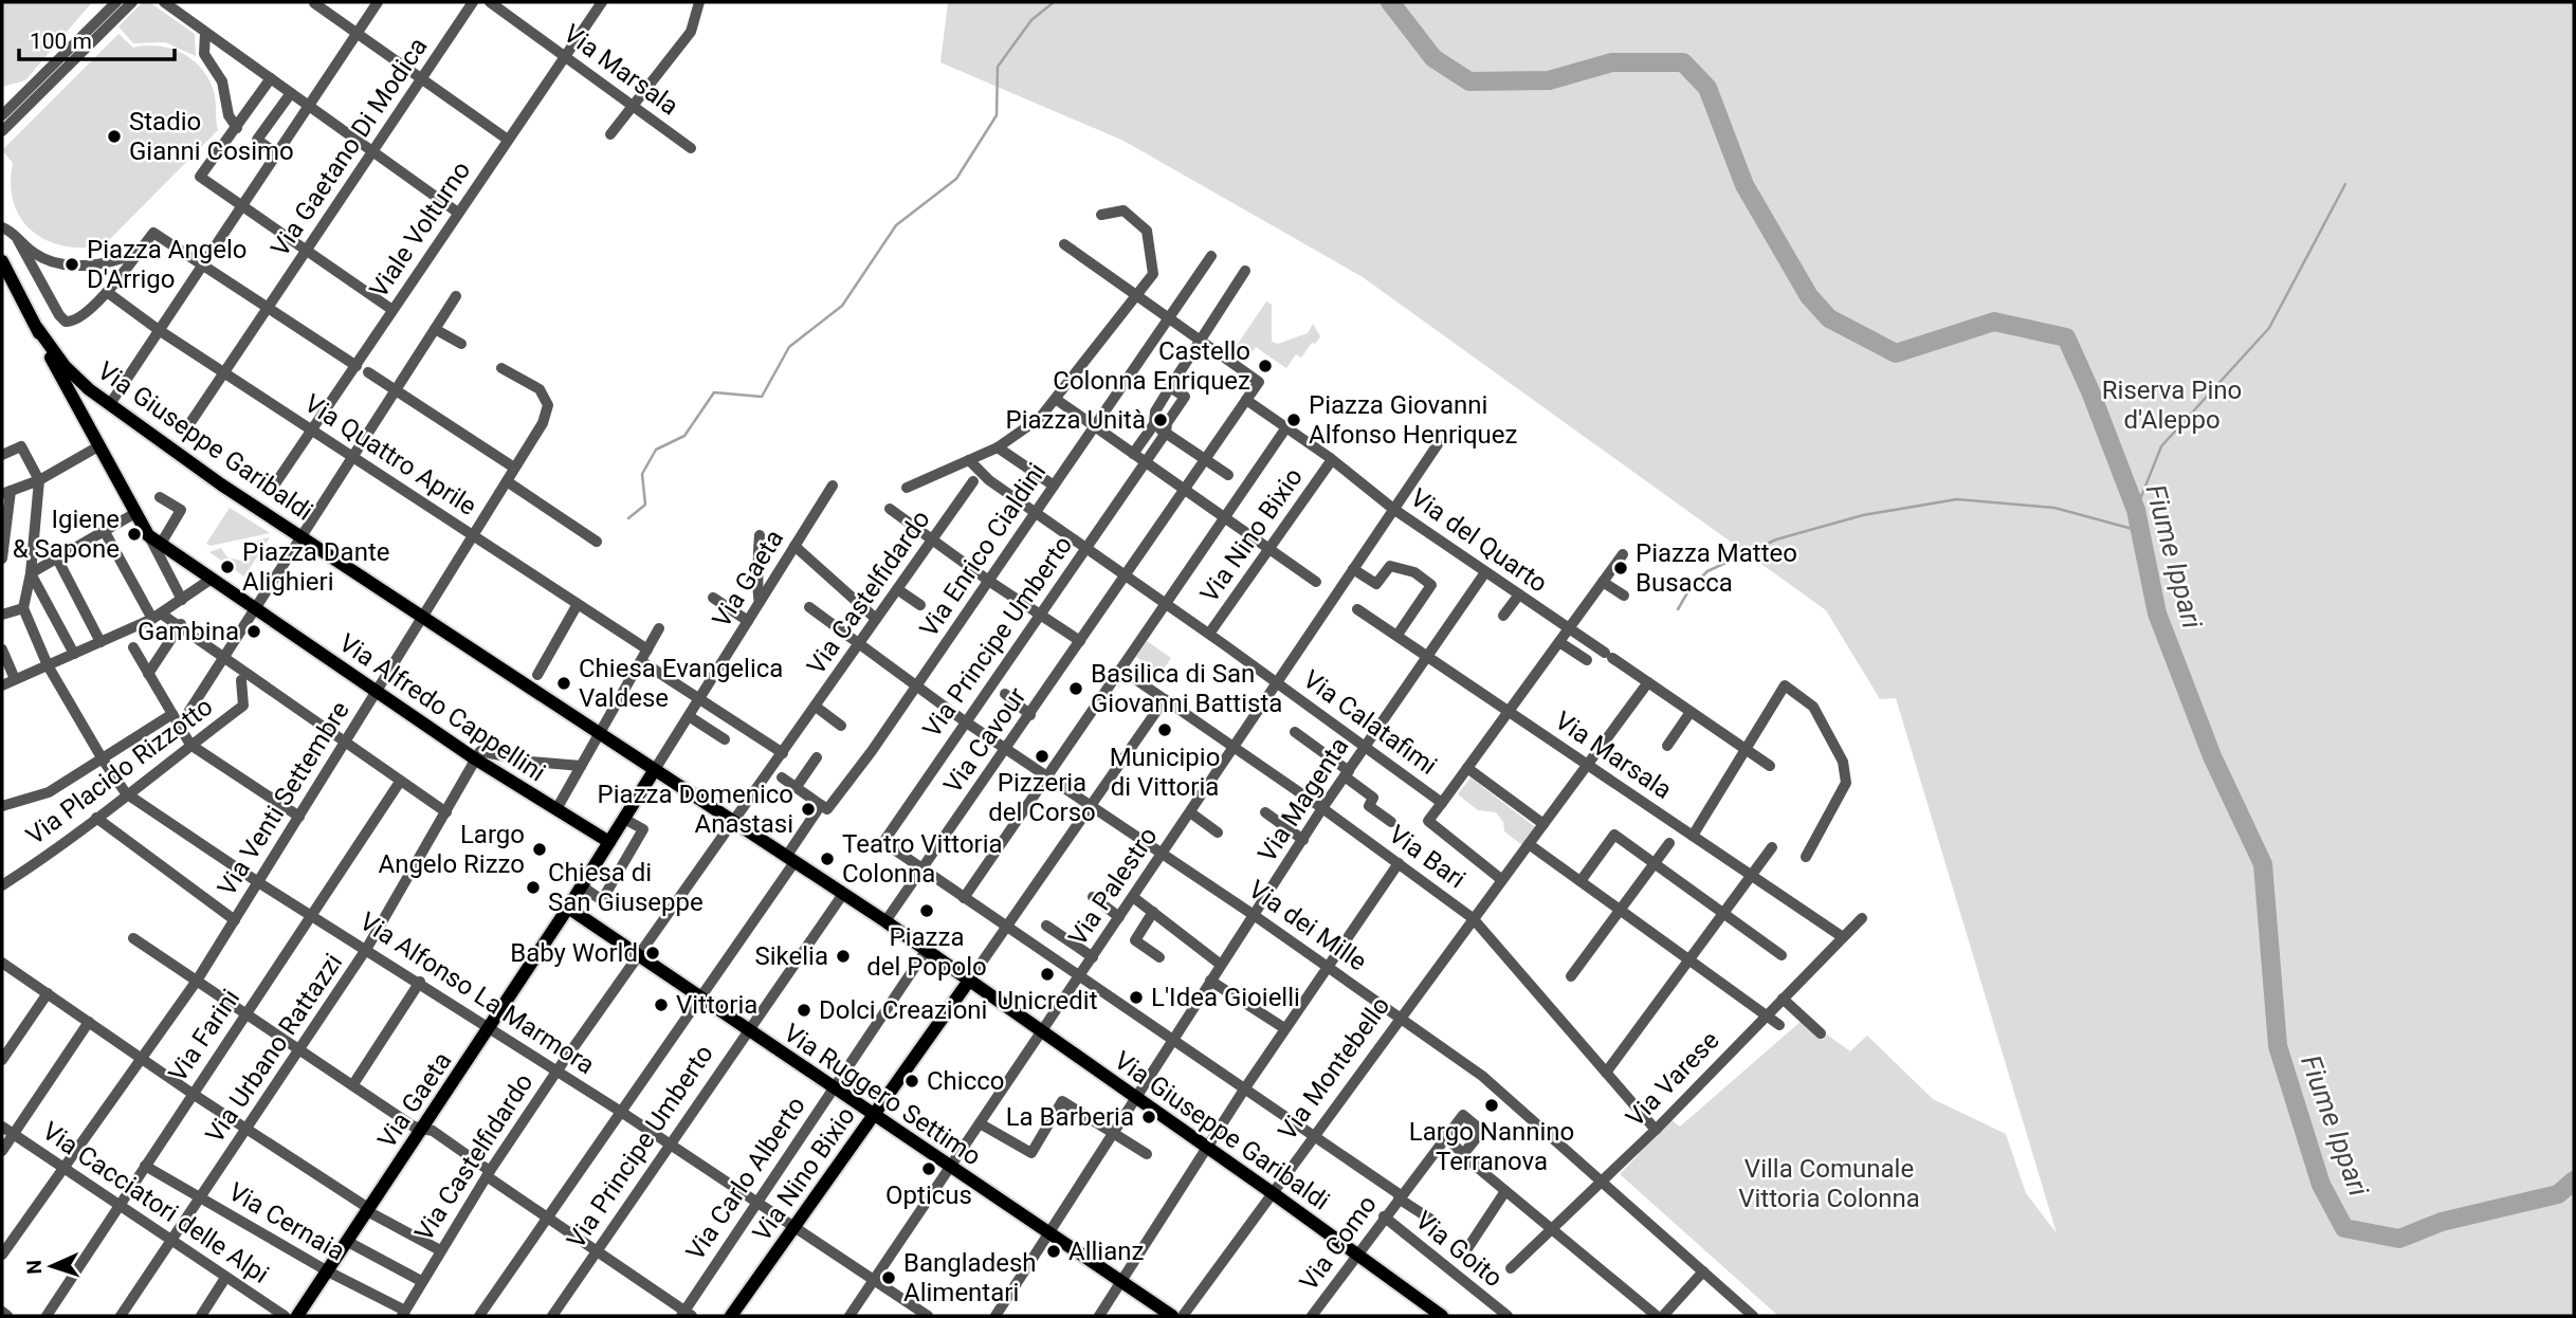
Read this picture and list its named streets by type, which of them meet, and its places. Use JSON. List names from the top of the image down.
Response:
{
  "streets": {
    "main road": [
      "Via Giuseppe Garibaldi",
      "Via Nino Bixio",
      "Via Gaeta",
      "Via Alfredo Cappellini",
      "Via Ruggero Settimo"
    ],
    "street": [
      "Via Marsala",
      "Via Gaetano Di Modica",
      "Viale Volturno",
      "Via Quattro Aprile",
      "Via del Quarto",
      "Via Enrico Cialdini",
      "Via Castelfidardo",
      "Via Principe Umberto",
      "Via Calatafimi",
      "Via Cavour",
      "Via Placido Rizzotto",
      "Via Venti Settembre",
      "Via Magenta",
      "Via Bari",
      "Via Palestro",
      "Via dei Mille",
      "Via Alfonso La Marmora",
      "Via Farini",
      "Via Urbano Rattazzi",
      "Via Montebello",
      "Via Varese",
      "Via Carlo Alberto",
      "Via Cacciatori delle Alpi",
      "Via Cernaia",
      "Via Como",
      "Via Goito"
    ]
  },
  "crossings": [
    ["Via Marsala", "Viale Volturno"],
    ["Via Marsala", "Via Magenta"],
    ["Via Marsala", "Via Varese"],
    ["Via Gaetano Di Modica", "Via Quattro Aprile"],
    ["Viale Volturno", "Via Quattro Aprile"],
    ["Via Giuseppe Garibaldi", "Via Nino Bixio"],
    ["Via Giuseppe Garibaldi", "Via Enrico Cialdini"],
    ["Via Giuseppe Garibaldi", "Via Gaeta"],
    ["Via Giuseppe Garibaldi", "Via Castelfidardo"],
    ["Via Giuseppe Garibaldi", "Via Principe Umberto"],
    ["Via Giuseppe Garibaldi", "Via Cavour"],
    ["Via Giuseppe Garibaldi", "Via Venti Settembre"],
    ["Via Giuseppe Garibaldi", "Via Magenta"],
    ["Via Giuseppe Garibaldi", "Via Palestro"],
    ["Via Giuseppe Garibaldi", "Via Montebello"],
    ["Via Giuseppe Garibaldi", "Via Carlo Alberto"],
    ["Via Giuseppe Garibaldi", "Via Como"],
    ["Via Quattro Aprile", "Via Venti Settembre"],
    ["Via Nino Bixio", "Via del Quarto"],
    ["Via Nino Bixio", "Via Calatafimi"],
    ["Via Nino Bixio", "Via Alfonso La Marmora"],
    ["Via Nino Bixio", "Via Ruggero Settimo"],
    ["Via del Quarto", "Via Magenta"],
    ["Via del Quarto", "Via Palestro"],
    ["Via Enrico Cialdini", "Via dei Mille"],
    ["Via Enrico Cialdini", "Via Alfonso La Marmora"],
    ["Via Enrico Cialdini", "Via Ruggero Settimo"],
    ["Via Gaeta", "Via Alfredo Cappellini"],
    ["Via Gaeta", "Via Alfonso La Marmora"],
    ["Via Gaeta", "Via Ruggero Settimo"],
    ["Via Gaeta", "Via Cernaia"],
    ["Via Castelfidardo", "Via dei Mille"],
    ["Via Castelfidardo", "Via Alfonso La Marmora"],
    ["Via Castelfidardo", "Via Ruggero Settimo"],
    ["Via Castelfidardo", "Via Cernaia"],
    ["Via Principe Umberto", "Via Cavour"],
    ["Via Principe Umberto", "Via dei Mille"],
    ["Via Principe Umberto", "Via Alfonso La Marmora"],
    ["Via Principe Umberto", "Via Ruggero Settimo"],
    ["Via Alfredo Cappellini", "Via Venti Settembre"],
    ["Via Alfredo Cappellini", "Via Urbano Rattazzi"],
    ["Via Calatafimi", "Via Cavour"],
    ["Via Calatafimi", "Via Magenta"],
    ["Via Calatafimi", "Via Palestro"],
    ["Via Cavour", "Via dei Mille"],
    ["Via Placido Rizzotto", "Via Alfonso La Marmora"],
    ["Via Venti Settembre", "Via Alfonso La Marmora"],
    ["Via Venti Settembre", "Via Cacciatori delle Alpi"],
    ["Via Magenta", "Via Bari"],
    ["Via Magenta", "Via dei Mille"],
    ["Via Magenta", "Via Ruggero Settimo"],
    ["Via Bari", "Via Palestro"],
    ["Via Bari", "Via Montebello"],
    ["Via Bari", "Via Varese"],
    ["Via Palestro", "Via dei Mille"],
    ["Via Palestro", "Via Alfonso La Marmora"],
    ["Via Palestro", "Via Ruggero Settimo"],
    ["Via dei Mille", "Via Montebello"],
    ["Via dei Mille", "Via Varese"],
    ["Via Alfonso La Marmora", "Via Farini"],
    ["Via Alfonso La Marmora", "Via Urbano Rattazzi"],
    ["Via Alfonso La Marmora", "Via Carlo Alberto"],
    ["Via Farini", "Via Cacciatori delle Alpi"],
    ["Via Farini", "Via Cernaia"],
    ["Via Urbano Rattazzi", "Via Cacciatori delle Alpi"],
    ["Via Urbano Rattazzi", "Via Cernaia"],
    ["Via Ruggero Settimo", "Via Carlo Alberto"],
    ["Via Como", "Via Goito"]
  ],
  "water": ["Fiume Ippari"],
  "parks": ["Riserva Pino d'Aleppo", "Villa Comunale Vittoria Colonna"],
  "places": [
    "Stadio Gianni Cosimo",
    "Piazza Angelo D'Arrigo",
    "Castello Colonna Enriquez",
    "Piazza Unità",
    "Piazza Giovanni Alfonso Henriquez",
    "Igiene & Sapone",
    "Piazza Dante Alighieri",
    "Piazza Matteo Busacca",
    "Gambina",
    "Chiesa Evangelica Valdese",
    "Basilica di San Giovanni Battista",
    "Municipio di Vittoria",
    "Pizzeria del Corso",
    "Piazza Domenico Anastasi",
    "Largo Angelo Rizzo",
    "Teatro Vittoria Colonna",
    "Chiesa di San Giuseppe",
    "Piazza del Popolo",
    "Baby World",
    "Sikelia",
    "Unicredit",
    "L'Idea Gioielli",
    "Vittoria",
    "Dolci Creazioni",
    "Chicco",
    "Largo Nannino Terranova",
    "La Barberia",
    "Opticus",
    "Allianz",
    "Bangladesh Alimentari"
  ],
  "scale_bar": "100 m",
  "north": "left"
}
